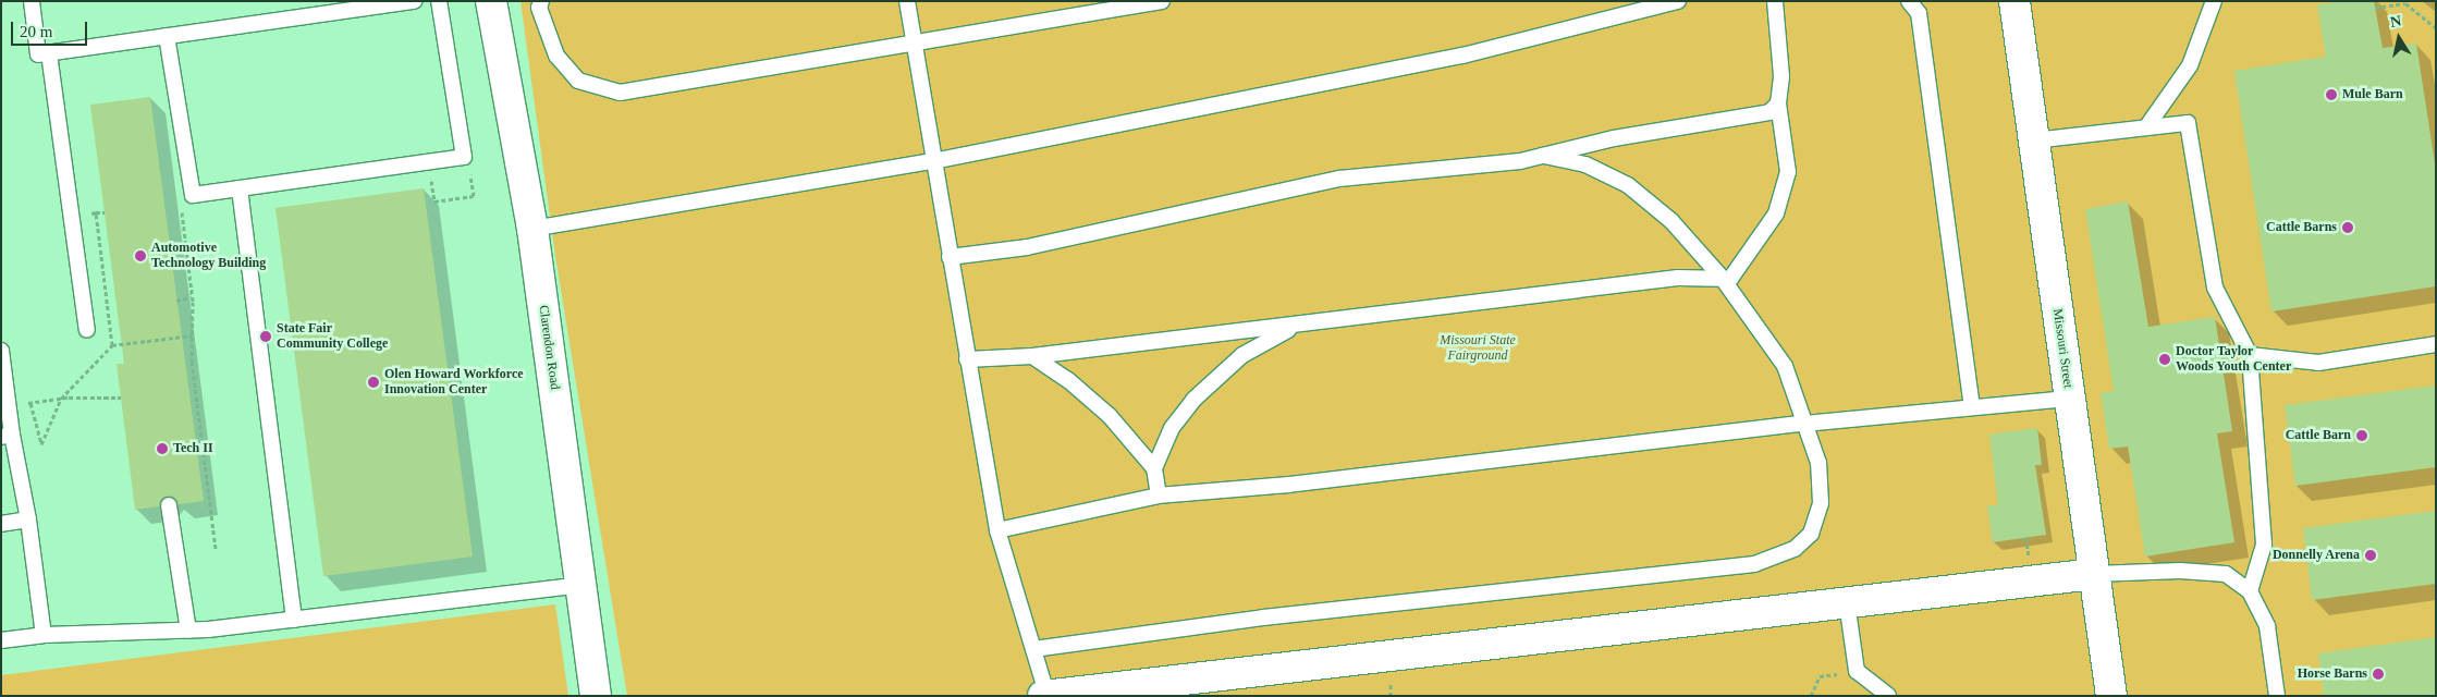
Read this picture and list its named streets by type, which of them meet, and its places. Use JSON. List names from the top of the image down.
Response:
{
  "streets": {
    "street": ["Clarendon Road", "Missouri Street"]
  },
  "parks": ["Missouri State Fairground"],
  "places": [
    "Mule Barn",
    "Cattle Barns",
    "Automotive Technology Building",
    "State Fair Community College",
    "Doctor Taylor Woods Youth Center",
    "Olen Howard Workforce Innovation Center",
    "Cattle Barn",
    "Tech II",
    "Donnelly Arena",
    "Horse Barns"
  ],
  "scale_bar": "20 m",
  "north": "top"
}
